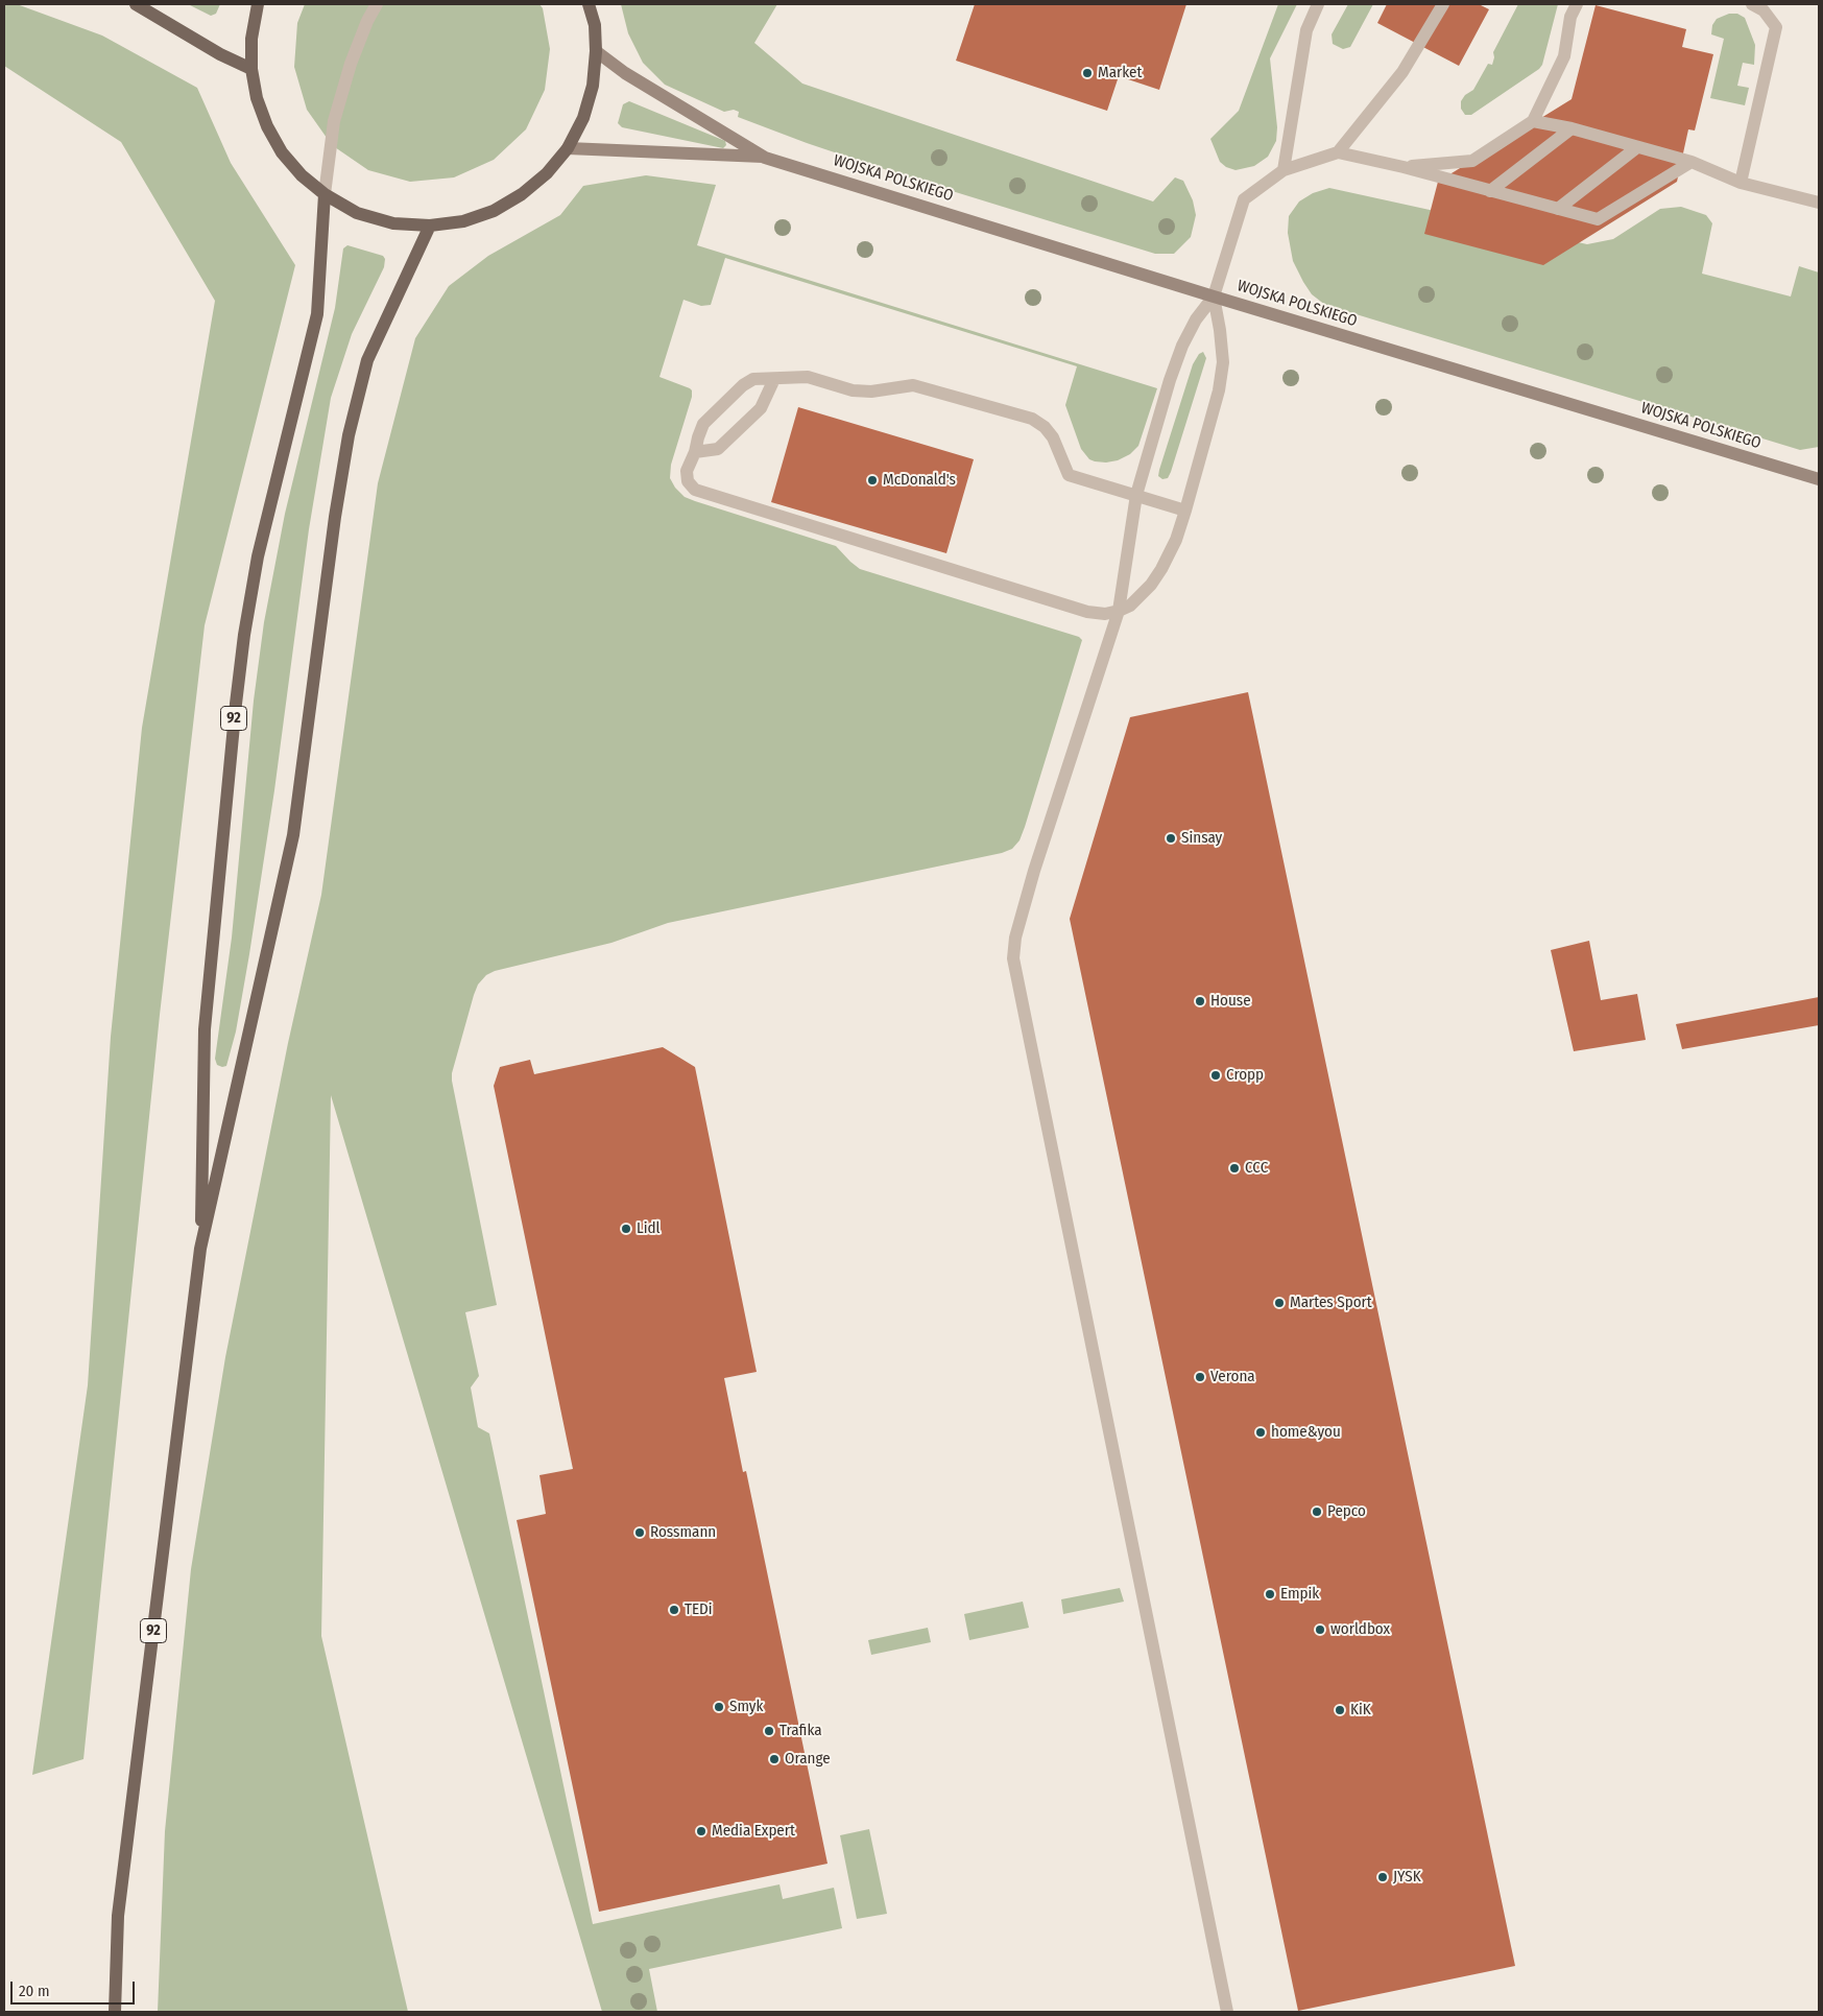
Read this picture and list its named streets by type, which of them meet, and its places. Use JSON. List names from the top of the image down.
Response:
{
  "streets": {
    "main road": ["92"],
    "street": ["WOJSKA POLSKIEGO"]
  },
  "places": [
    "Market",
    "McDonald's",
    "Sinsay",
    "House",
    "Cropp",
    "CCC",
    "Lidl",
    "Martes Sport",
    "Verona",
    "home&you",
    "Pepco",
    "Rossmann",
    "Empik",
    "TEDi",
    "worldbox",
    "Smyk",
    "KiK",
    "Trafika",
    "Orange",
    "Media Expert",
    "JYSK"
  ],
  "scale_bar": "20 m"
}
